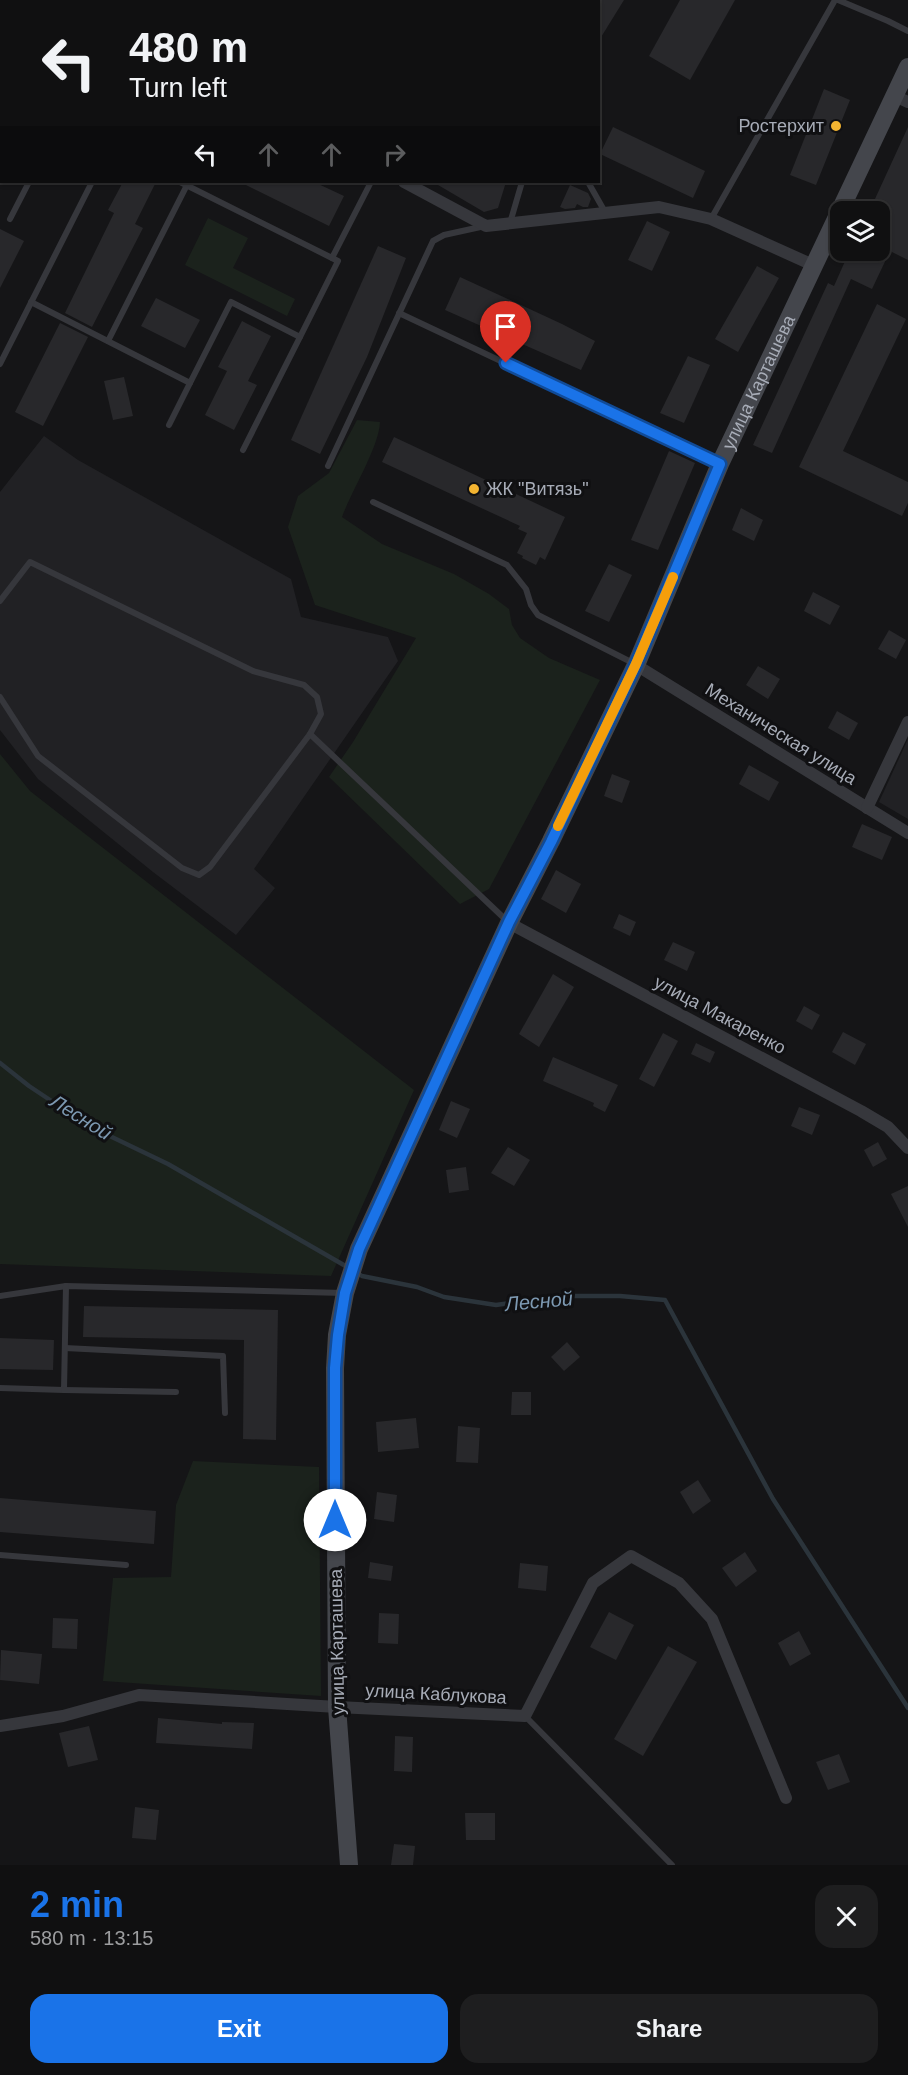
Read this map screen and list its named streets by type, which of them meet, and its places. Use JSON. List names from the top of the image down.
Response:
{
  "streets": {
    "main road": ["улица Карташева"],
    "street": ["Механическая улица", "улица Макаренко", "улица Каблукова"]
  },
  "crossings": [
    ["улица Карташева", "Механическая улица"],
    ["улица Карташева", "улица Макаренко"],
    ["улица Карташева", "улица Каблукова"]
  ],
  "water": ["Лесной"],
  "places": ["Ростерхит", "ЖК \"Витязь\""],
  "page": {
    "turn": ["480 m", "Turn left"],
    "heading": ["2 min", "580 m · 13:15"],
    "buttons": ["Exit", "Share"]
  }
}
